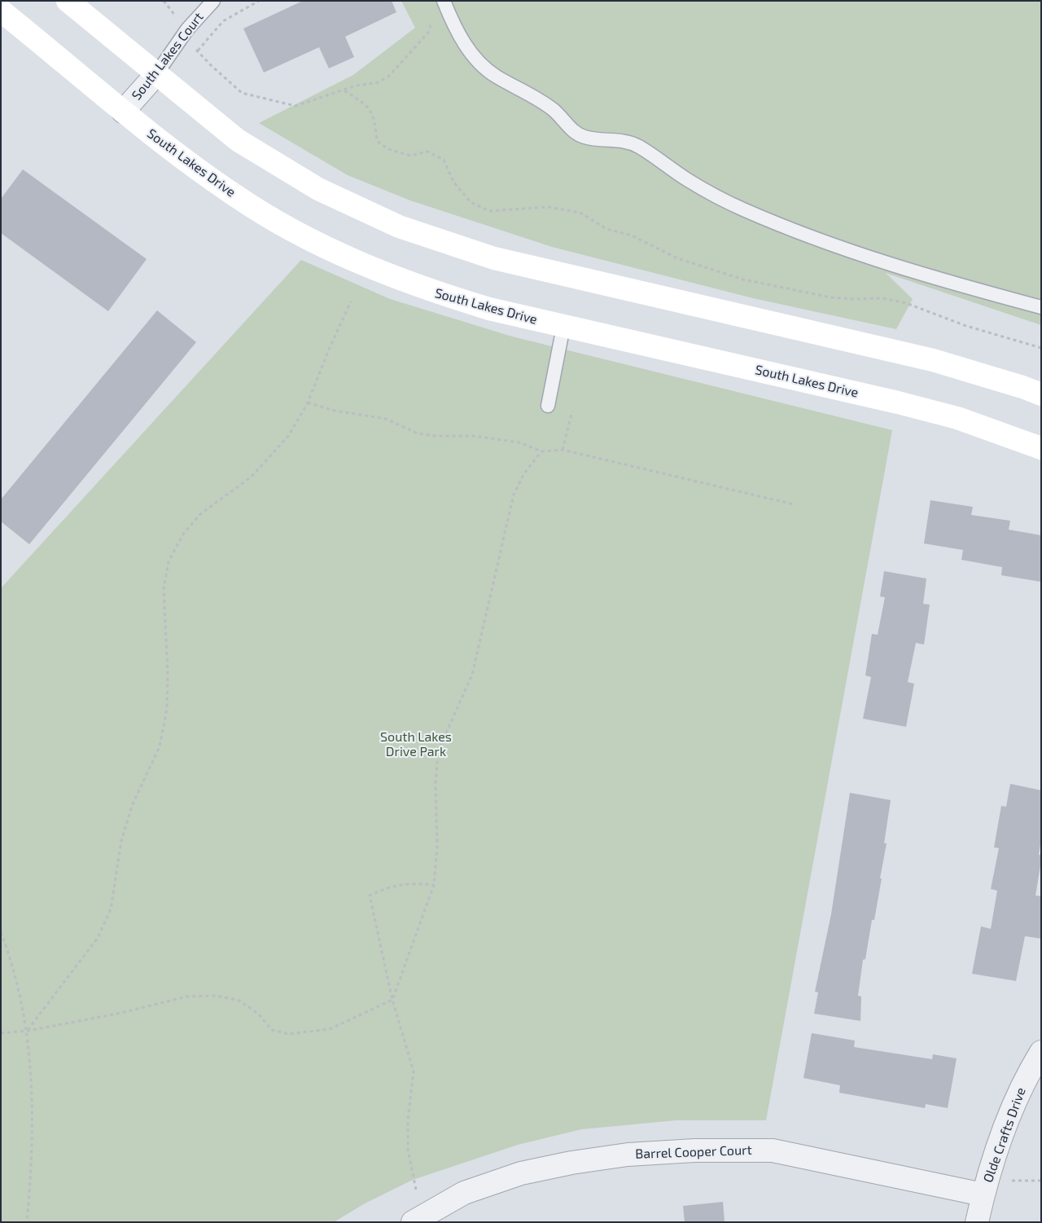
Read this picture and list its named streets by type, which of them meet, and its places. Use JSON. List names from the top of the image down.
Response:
{
  "streets": {
    "main road": ["South Lakes Drive"],
    "street": ["South Lakes Court", "Olde Crafts Drive", "Barrel Cooper Court"]
  },
  "crossings": [
    ["South Lakes Court", "South Lakes Drive"],
    ["Olde Crafts Drive", "Barrel Cooper Court"]
  ],
  "parks": ["South Lakes Drive Park"]
}
